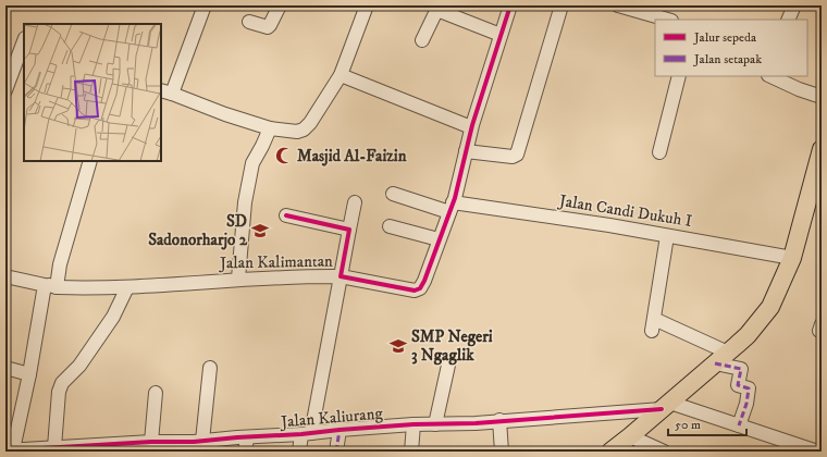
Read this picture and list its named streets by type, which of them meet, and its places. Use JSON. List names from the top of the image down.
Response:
{
  "streets": {
    "street": ["Jalan Candi Dukuh I", "Jalan Kalimantan", "Jalan Kaliurang"]
  },
  "crossings": [
    ["Jalan Kalimantan", "Jalan Kaliurang"]
  ],
  "places": {
    "mosque": ["Masjid Al-Faizin"],
    "school or university": ["SD Sadonorharjo 2", "SMP Negeri 3 Ngaglik"]
  },
  "legend": ["Jalur sepeda", "Jalan setapak"],
  "scale_bar": "50 m"
}
